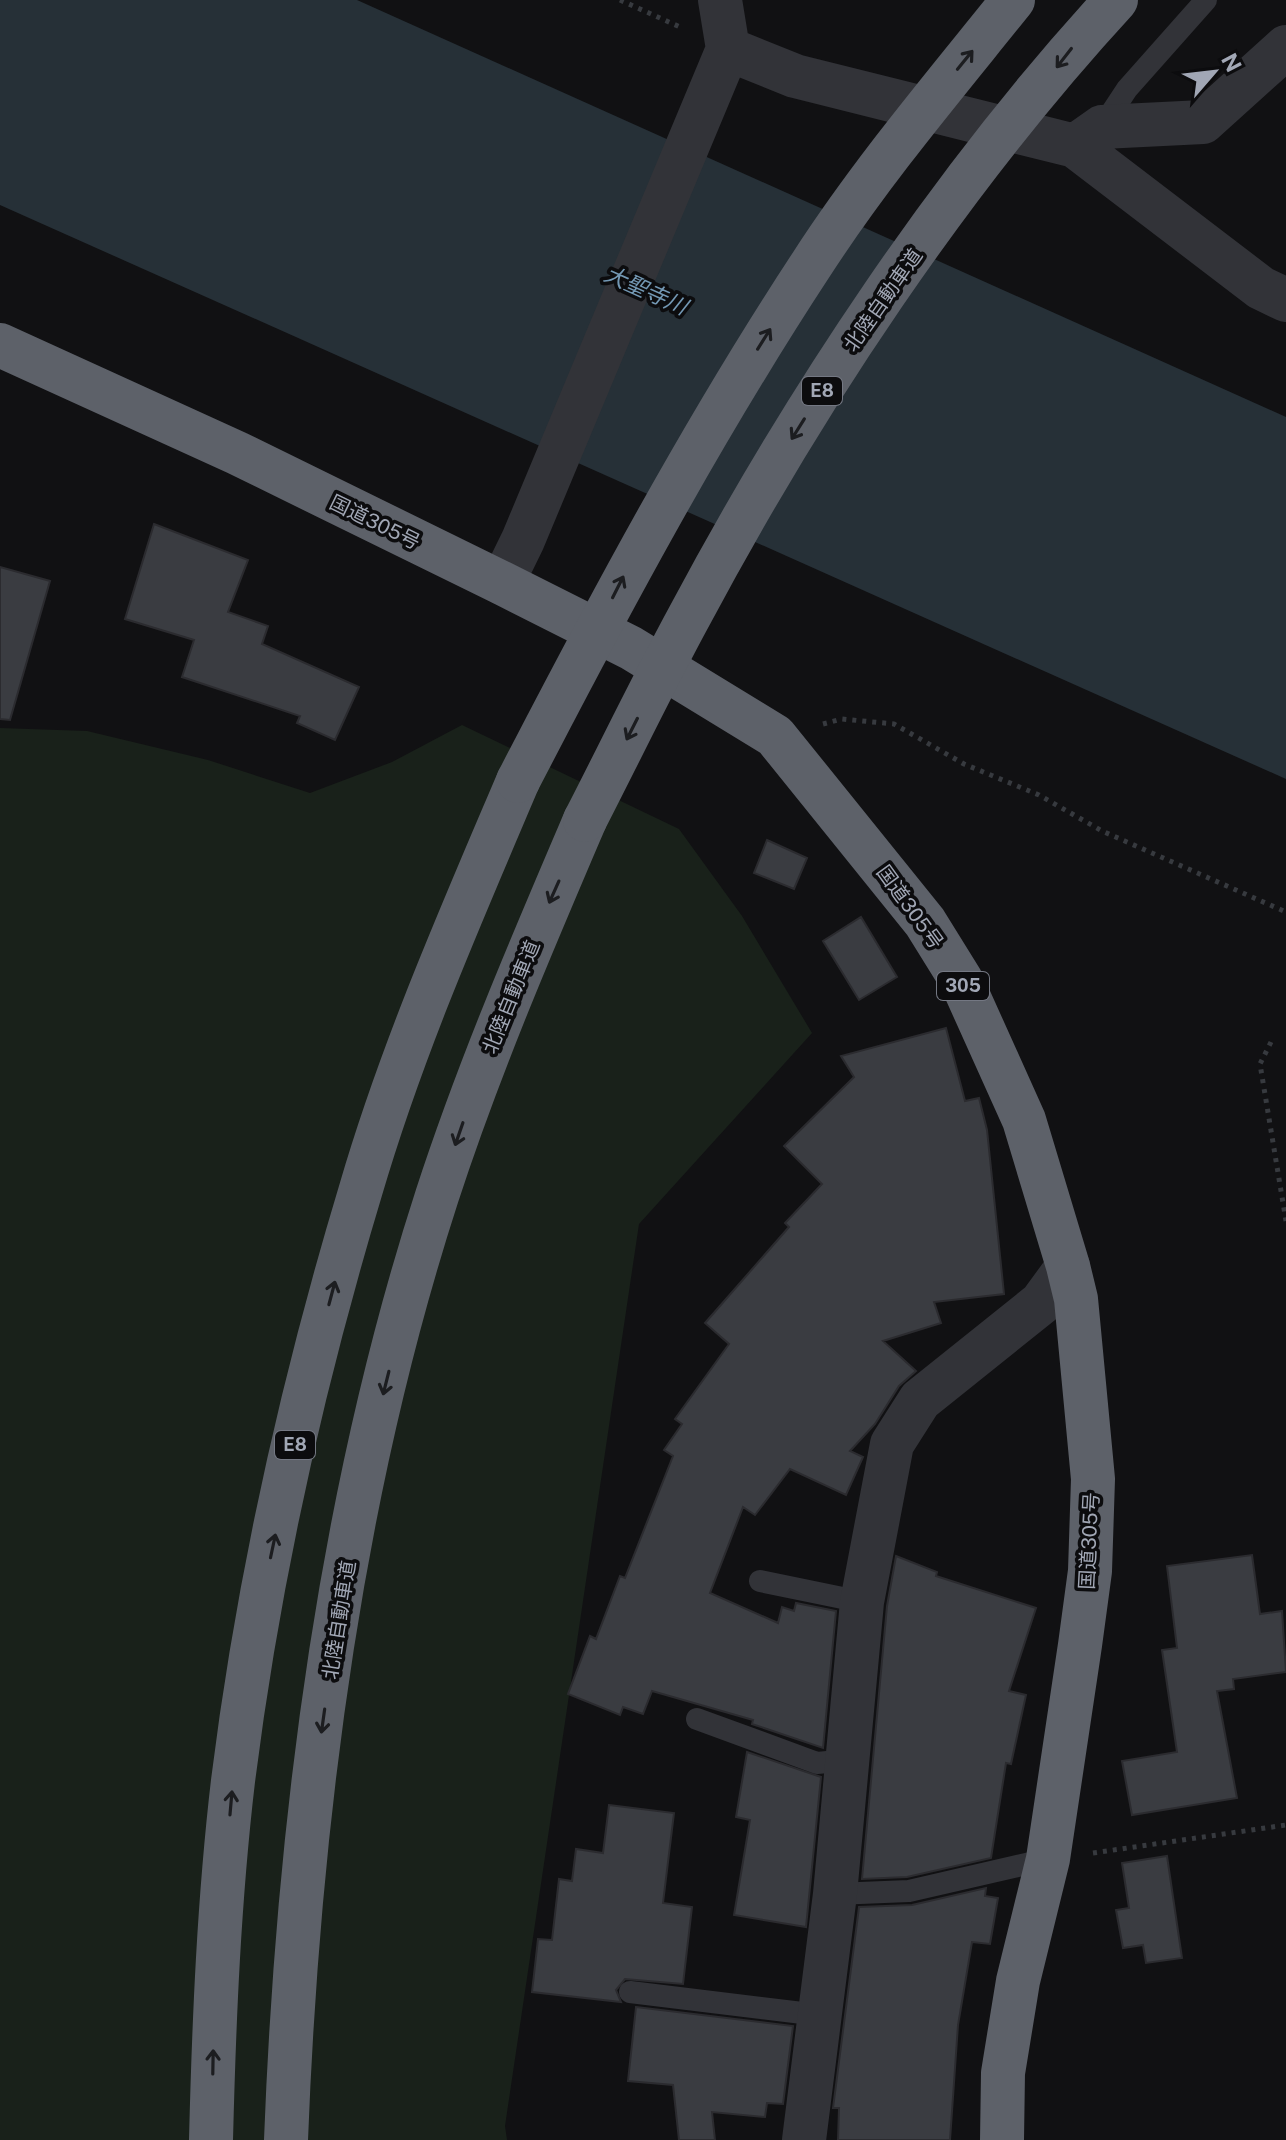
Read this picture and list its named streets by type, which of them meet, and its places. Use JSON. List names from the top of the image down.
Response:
{
  "streets": {
    "highway": [
      "北陸自動車道",
      "E8",
      "国道305号",
      "305"
    ]
  },
  "water": ["大聖寺川"],
  "north": "top right"
}
